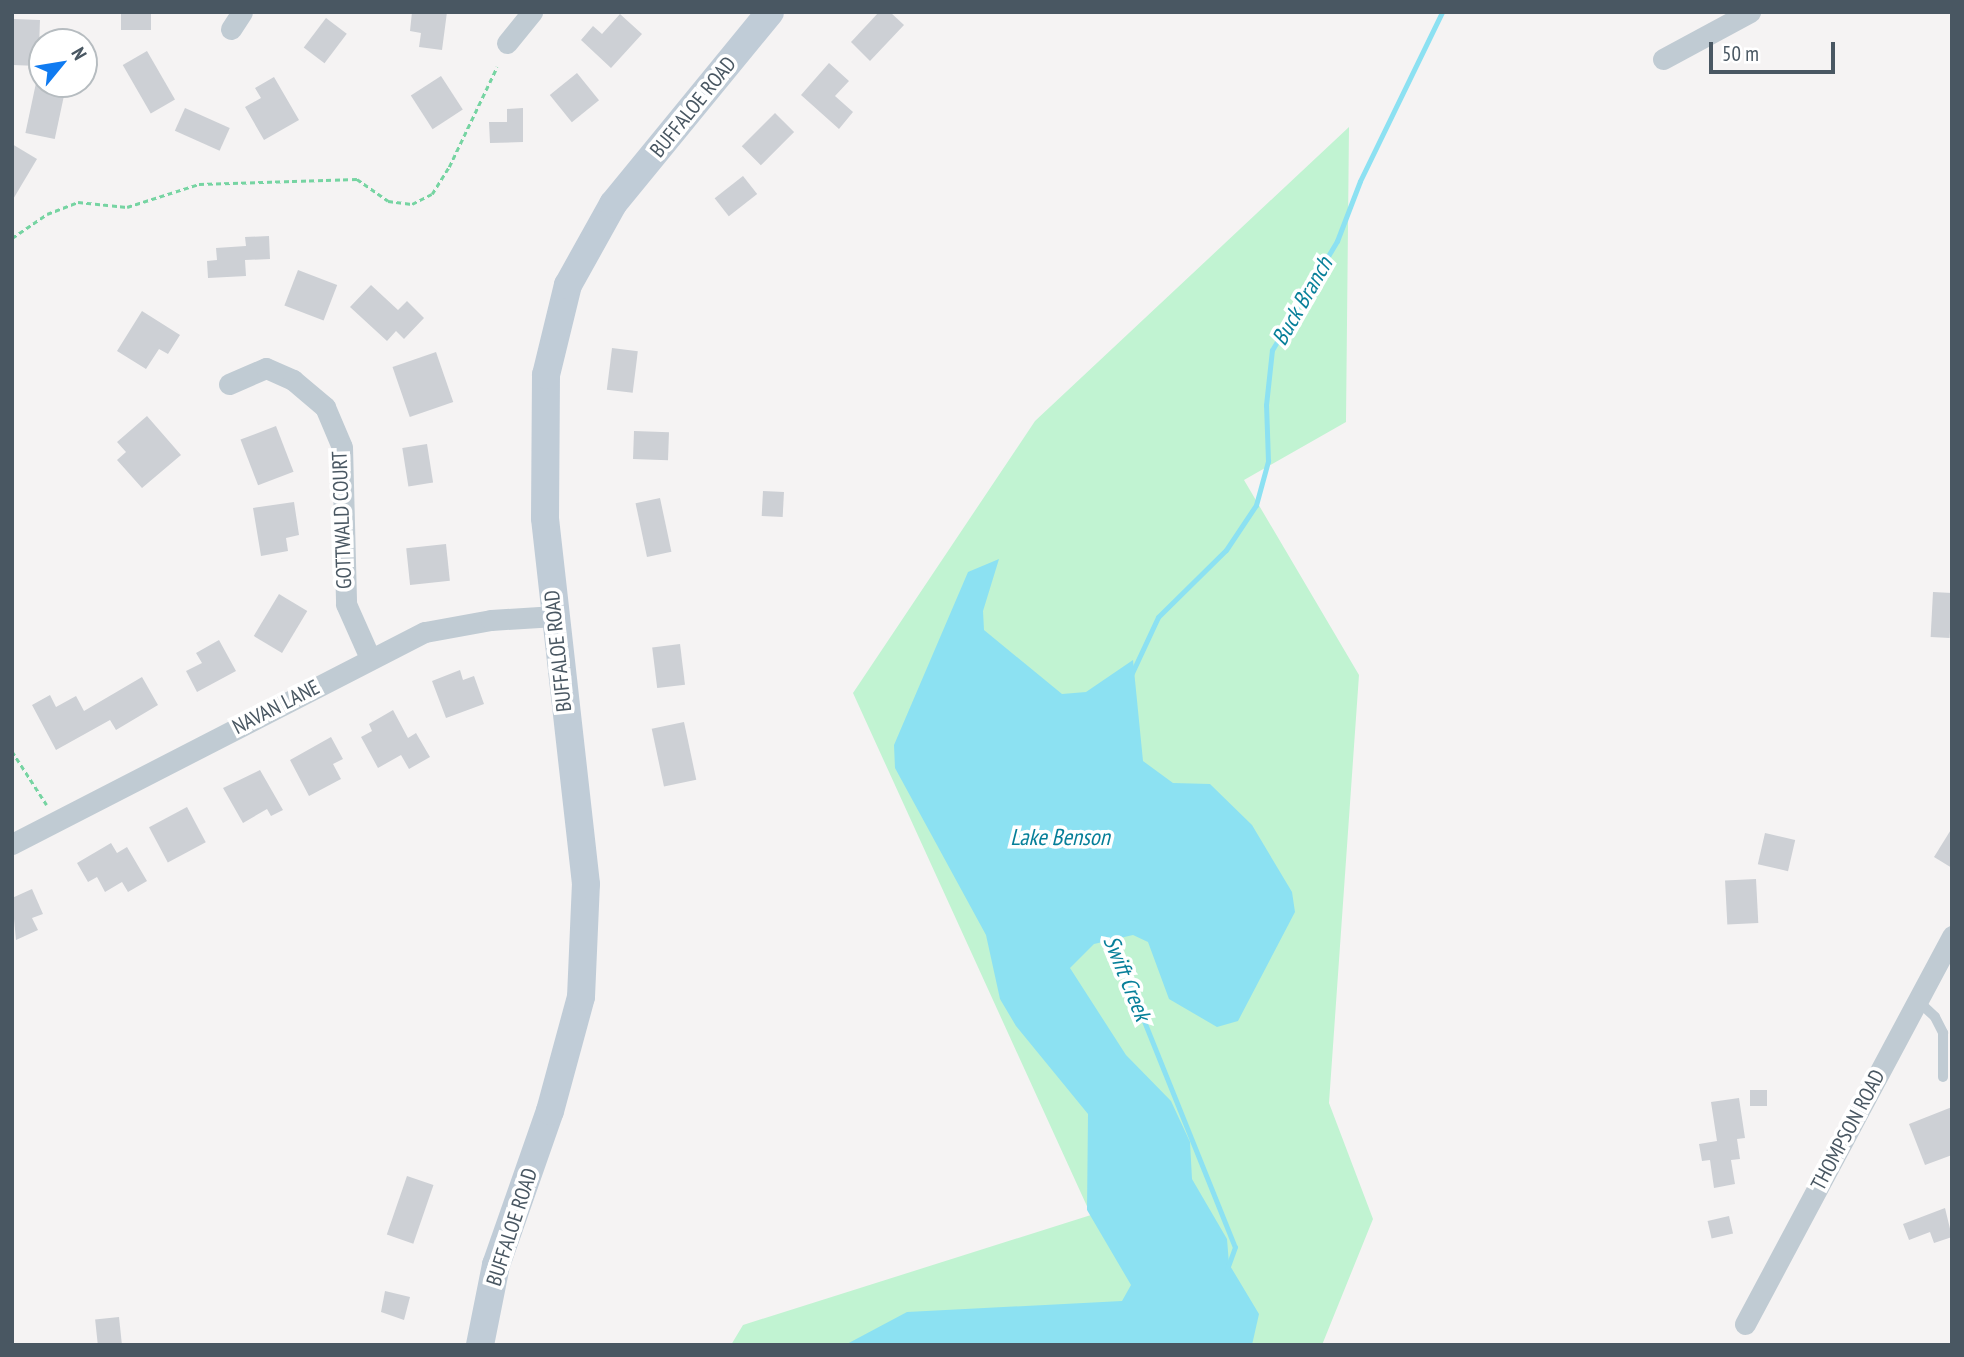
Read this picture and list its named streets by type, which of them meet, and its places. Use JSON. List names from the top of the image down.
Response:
{
  "streets": {
    "street": [
      "BUFFALOE ROAD",
      "GOTTWALD COURT",
      "NAVAN LANE",
      "THOMPSON ROAD"
    ]
  },
  "crossings": [
    ["BUFFALOE ROAD", "NAVAN LANE"],
    ["GOTTWALD COURT", "NAVAN LANE"]
  ],
  "water": ["Buck Branch", "Lake Benson", "Swift Creek"],
  "scale_bar": "50 m",
  "north": "top right"
}
